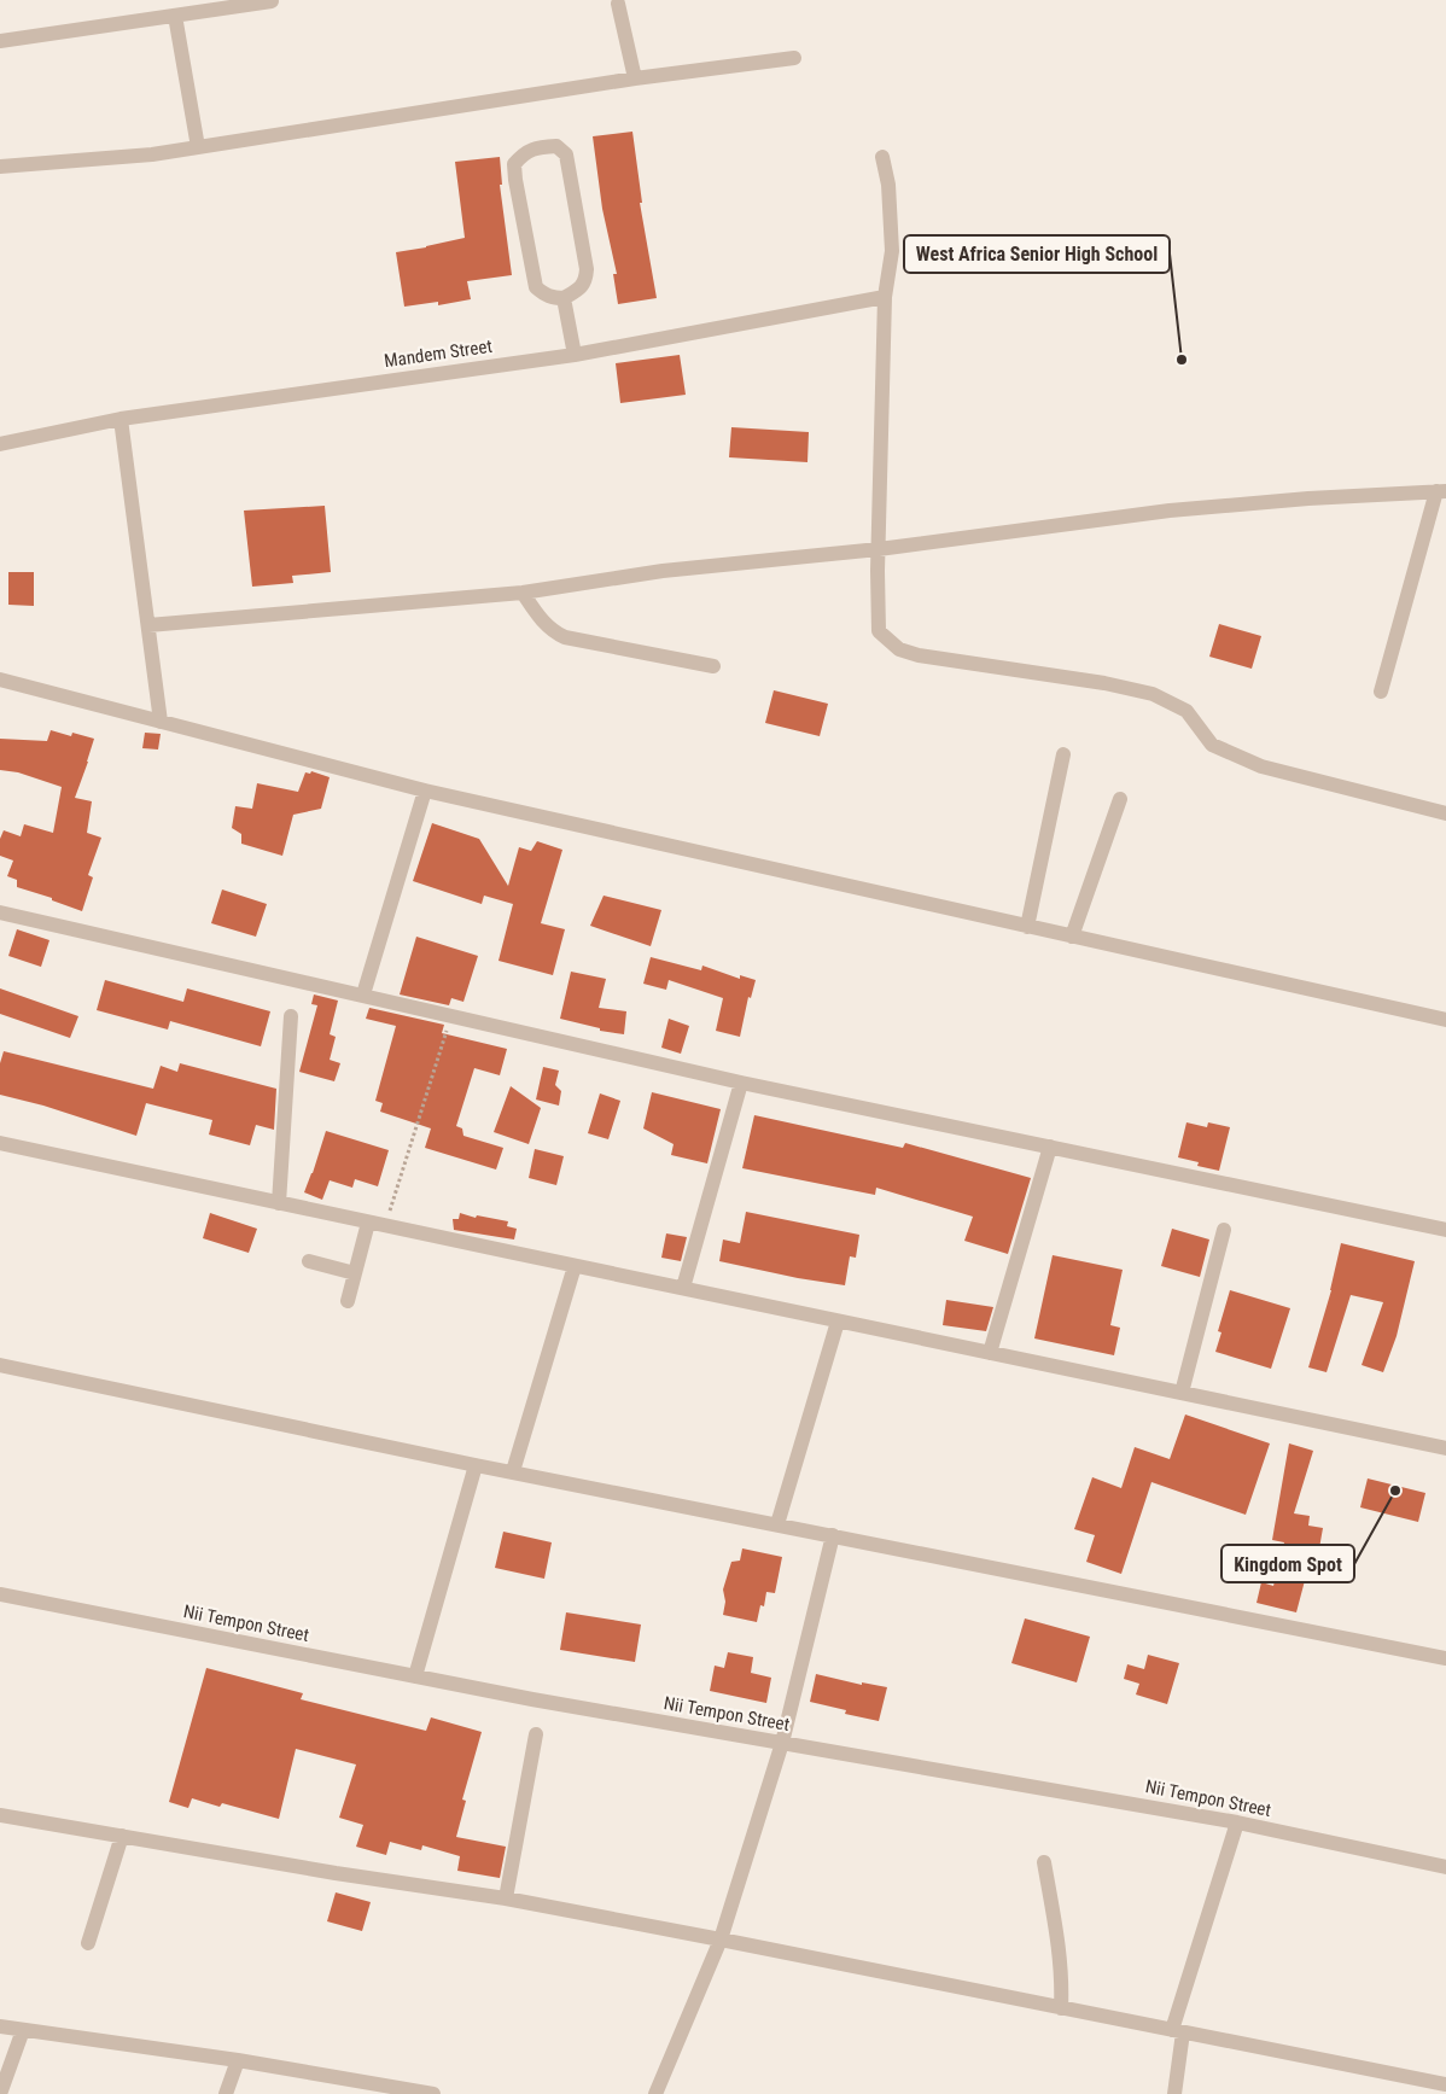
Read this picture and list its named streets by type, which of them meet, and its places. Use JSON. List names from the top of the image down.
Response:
{
  "streets": {
    "street": ["Mandem Street", "Nii Tempon Street"]
  },
  "places": ["West Africa Senior High School", "Kingdom Spot"]
}
